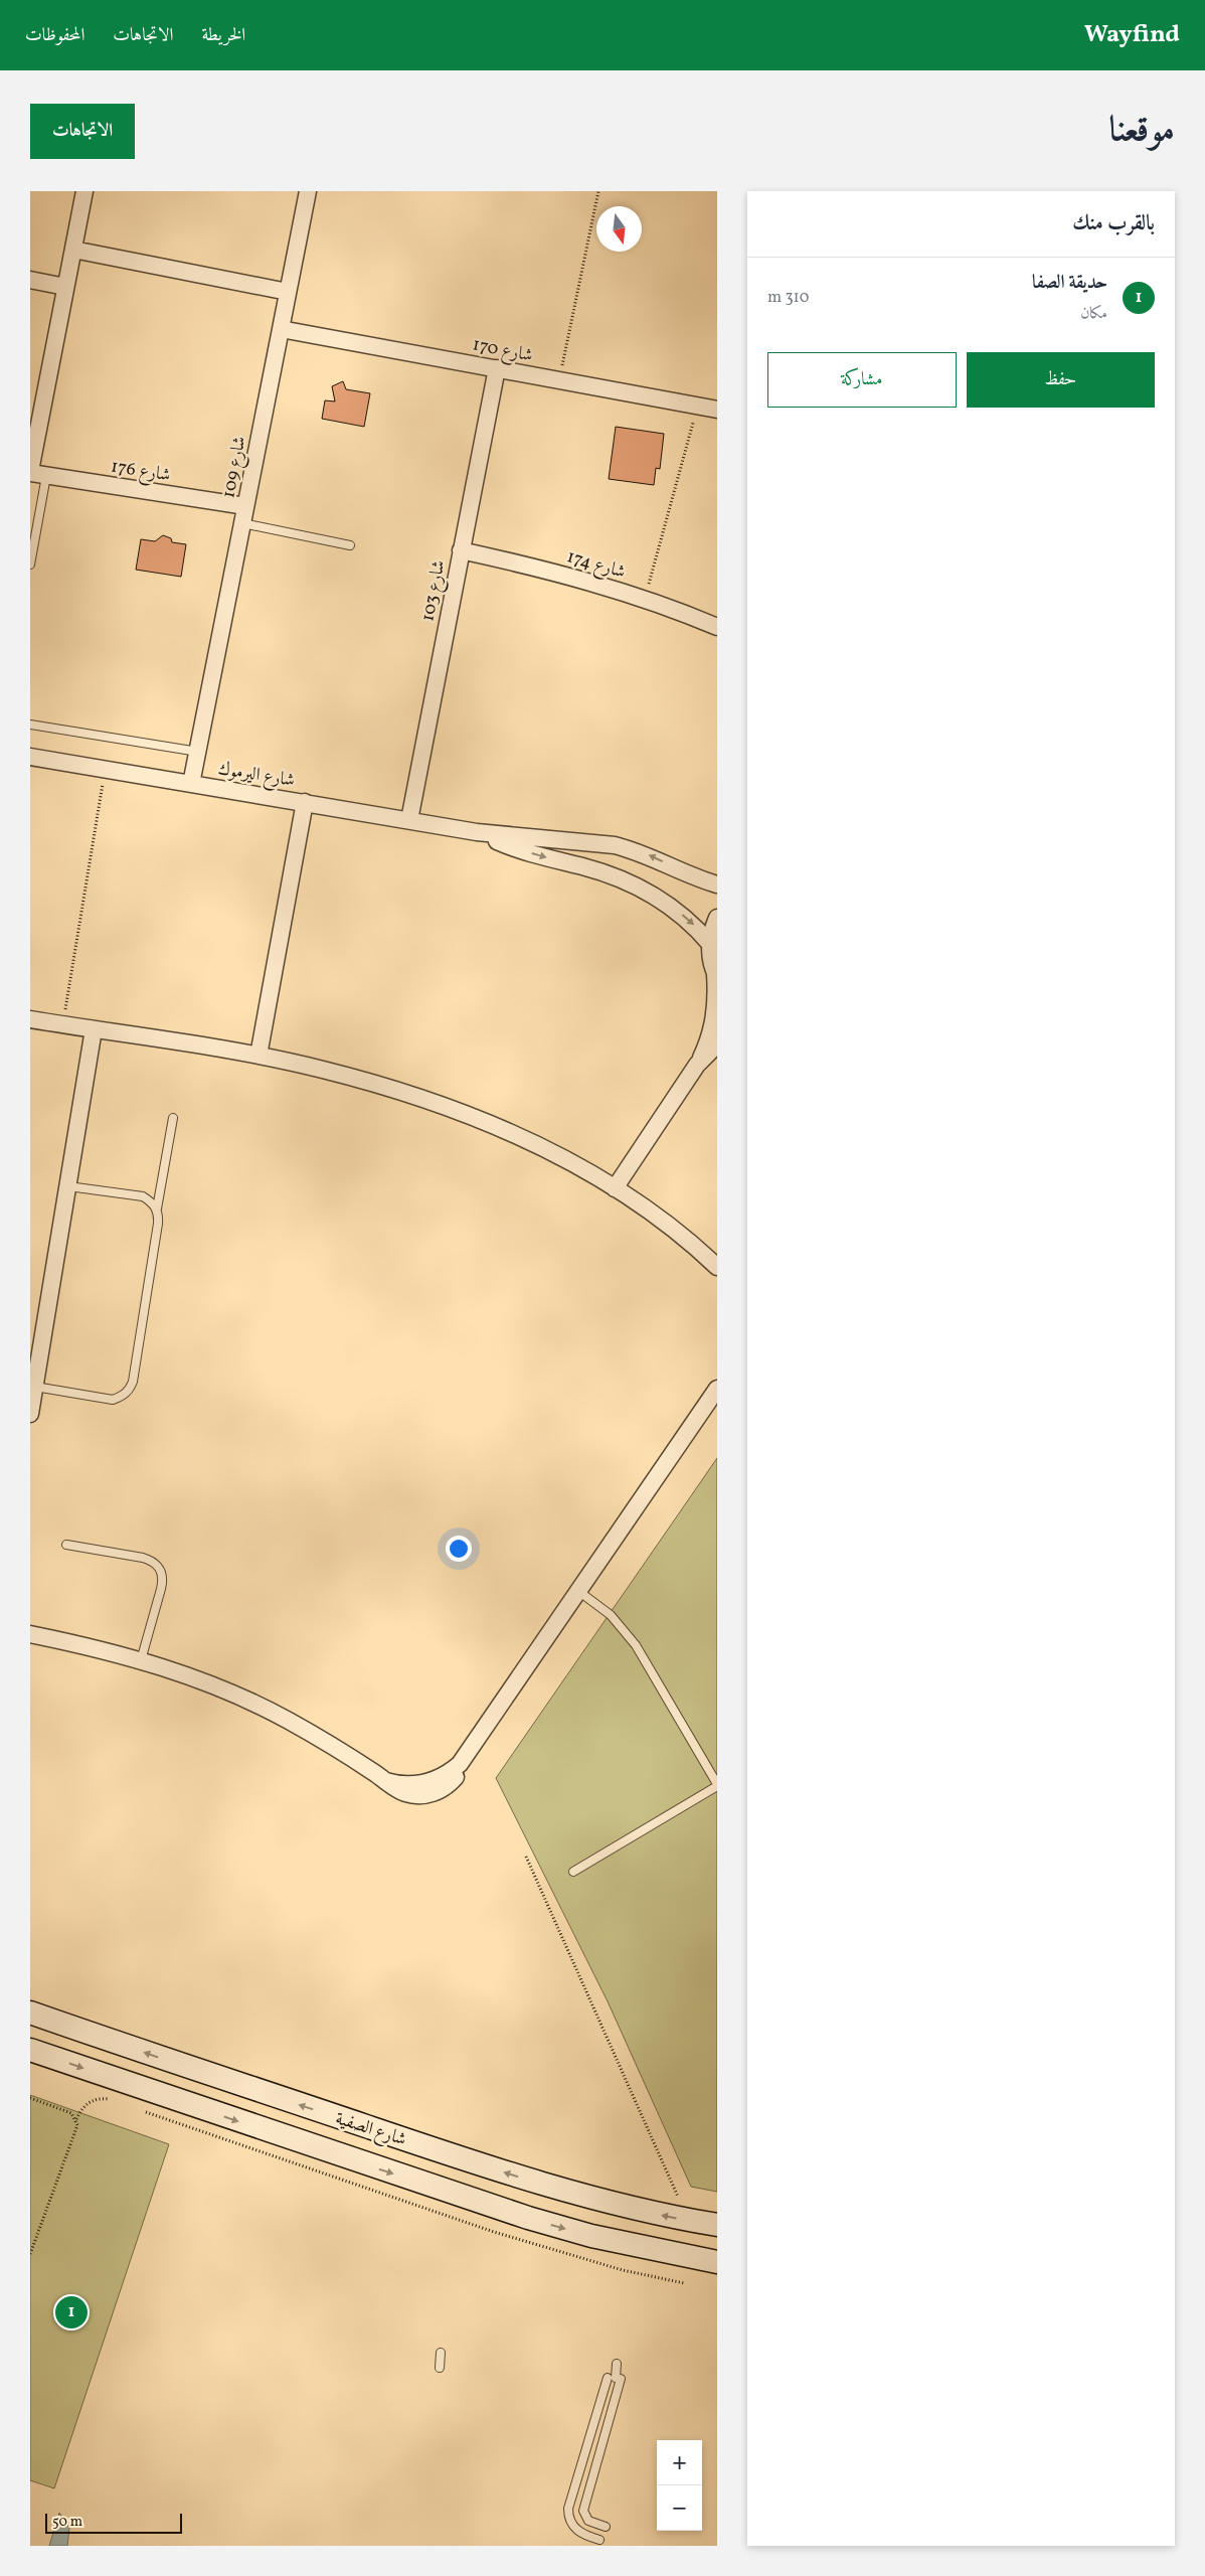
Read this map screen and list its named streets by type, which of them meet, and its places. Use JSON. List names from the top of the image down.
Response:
{
  "streets": {
    "main road": ["شارع الصفية"],
    "street": [
      "شارع 170",
      "شارع 109",
      "شارع 176",
      "شارع 174",
      "شارع 103",
      "شارع اليرموك"
    ]
  },
  "crossings": [
    ["شارع 170", "شارع 109"],
    ["شارع 170", "شارع 103"],
    ["شارع 109", "شارع 176"],
    ["شارع 109", "شارع اليرموك"],
    ["شارع 174", "شارع 103"],
    ["شارع 103", "شارع اليرموك"]
  ],
  "scale_bar": "50 m",
  "north": "bottom",
  "page": {
    "header": "Wayfind",
    "nav": ["الخريطة", "الاتجاهات", "المحفوظات"],
    "title": "موقعنا",
    "buttons": [
      "الاتجاهات",
      ["حفظ", "مشاركة"]
    ],
    "heading": "بالقرب منك",
    "list": [
      {
        "mark": "1",
        "name": "حديقة الصفا",
        "note": "مكان",
        "value": "310 m"
      }
    ],
    "pins": "1",
    "map_buttons": ["+", "−"],
    "scale": "50 m"
  }
}
